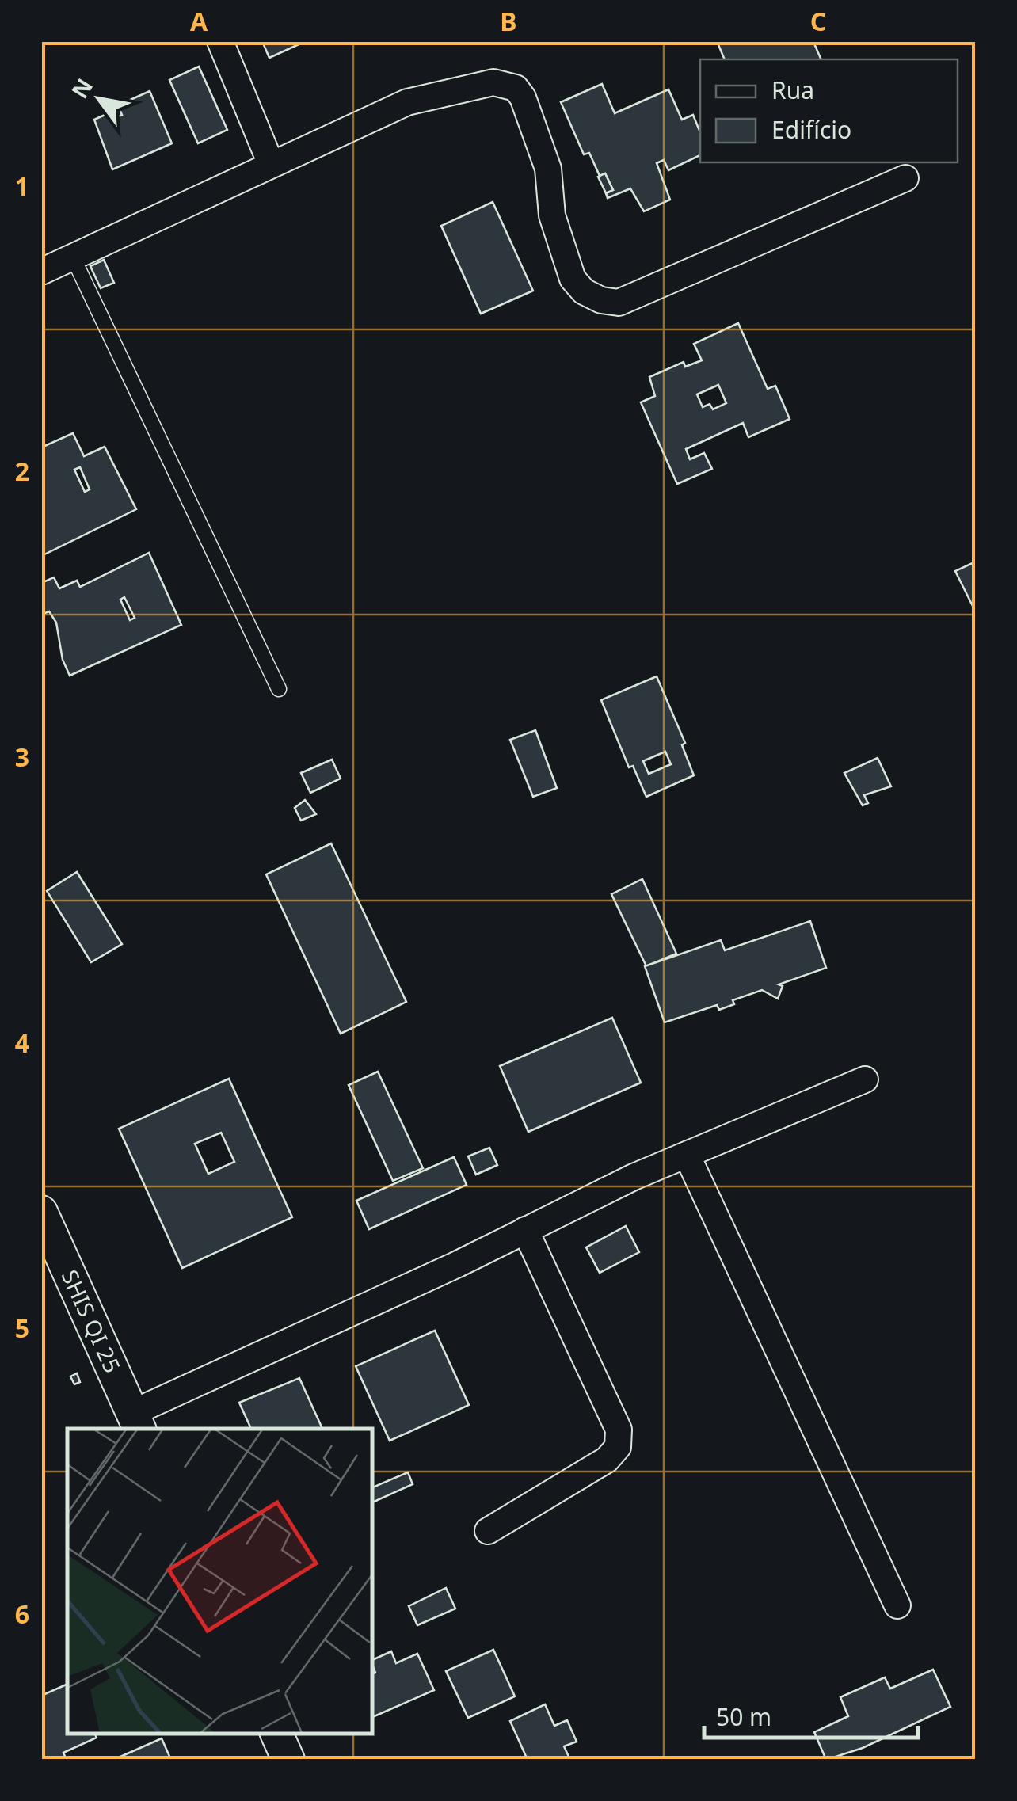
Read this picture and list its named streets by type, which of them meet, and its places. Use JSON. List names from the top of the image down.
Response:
{
  "streets": {
    "street": ["SHIS QI 25"]
  },
  "legend": ["Rua", "Edifício"],
  "scale_bar": "50 m",
  "north": "top left",
  "grid": {
    "columns": ["A", "B", "C"],
    "rows": [
      "1",
      "2",
      "3",
      "4",
      "5",
      "6"
    ]
  }
}
